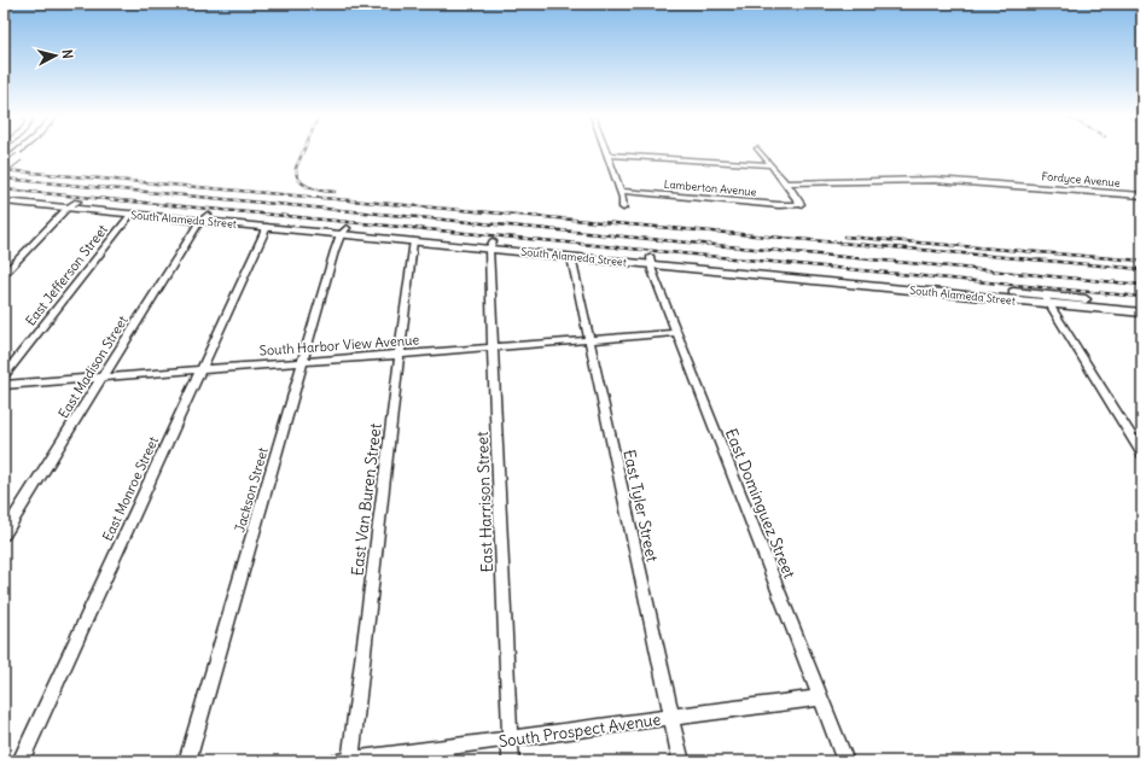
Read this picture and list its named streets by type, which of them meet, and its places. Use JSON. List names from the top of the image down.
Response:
{
  "streets": {
    "main road": ["South Alameda Street"],
    "street": [
      "Fordyce Avenue",
      "Lamberton Avenue",
      "East Jefferson Street",
      "South Harbor View Avenue",
      "East Madison Street",
      "East Monroe Street",
      "Jackson Street",
      "East Van Buren Street",
      "East Harrison Street",
      "East Dominguez Street",
      "East Tyler Street",
      "South Prospect Avenue"
    ]
  },
  "crossings": [
    ["Fordyce Avenue", "Lamberton Avenue"],
    ["South Alameda Street", "East Jefferson Street"],
    ["South Alameda Street", "East Madison Street"],
    ["South Alameda Street", "East Monroe Street"],
    ["South Alameda Street", "Jackson Street"],
    ["South Alameda Street", "East Van Buren Street"],
    ["South Alameda Street", "East Harrison Street"],
    ["South Alameda Street", "East Dominguez Street"],
    ["South Alameda Street", "East Tyler Street"],
    ["South Harbor View Avenue", "East Madison Street"],
    ["South Harbor View Avenue", "East Monroe Street"],
    ["South Harbor View Avenue", "Jackson Street"],
    ["South Harbor View Avenue", "East Van Buren Street"],
    ["South Harbor View Avenue", "East Harrison Street"],
    ["South Harbor View Avenue", "East Dominguez Street"],
    ["South Harbor View Avenue", "East Tyler Street"],
    ["East Van Buren Street", "South Prospect Avenue"],
    ["East Harrison Street", "South Prospect Avenue"],
    ["East Dominguez Street", "South Prospect Avenue"],
    ["East Tyler Street", "South Prospect Avenue"]
  ],
  "north": "right"
}
